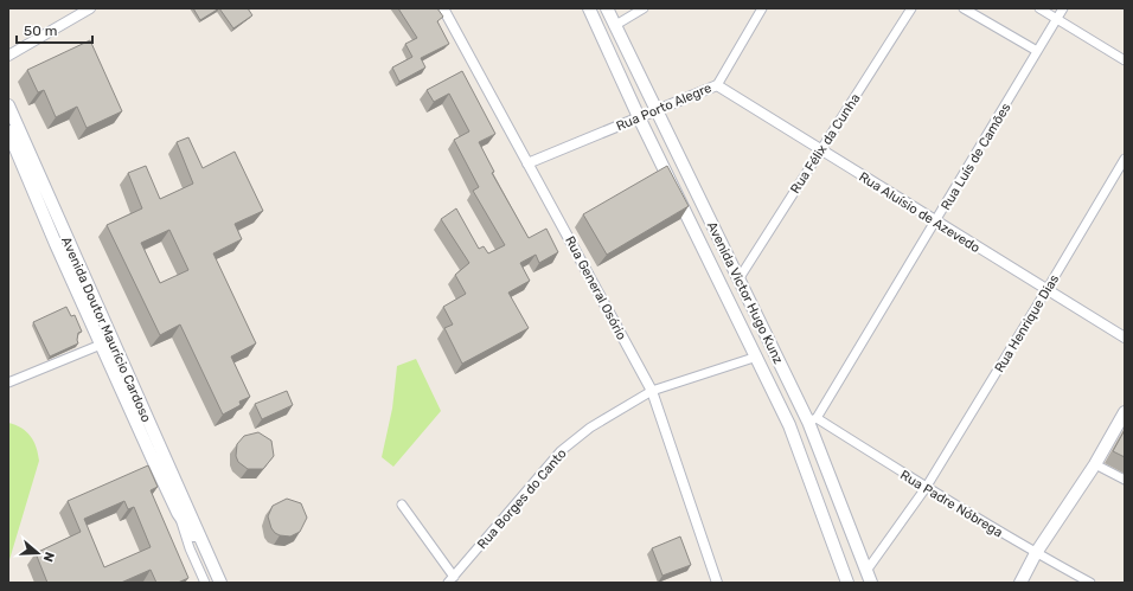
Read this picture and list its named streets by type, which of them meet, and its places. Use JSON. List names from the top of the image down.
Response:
{
  "streets": {
    "main road": ["Avenida Victor Hugo Kunz", "Avenida Doutor Maurício Cardoso"],
    "street": [
      "Rua Porto Alegre",
      "Rua Félix da Cunha",
      "Rua Luís de Camões",
      "Rua Aluísio de Azevedo",
      "Rua General Osório",
      "Rua Henrique Dias",
      "Rua Borges do Canto",
      "Rua Padre Nóbrega"
    ]
  },
  "crossings": [
    ["Rua Porto Alegre", "Rua Aluísio de Azevedo"],
    ["Rua Porto Alegre", "Rua General Osório"],
    ["Rua Porto Alegre", "Avenida Victor Hugo Kunz"],
    ["Rua Félix da Cunha", "Rua Aluísio de Azevedo"],
    ["Rua Félix da Cunha", "Avenida Victor Hugo Kunz"],
    ["Rua Luís de Camões", "Rua Aluísio de Azevedo"],
    ["Rua Luís de Camões", "Avenida Victor Hugo Kunz"],
    ["Rua Luís de Camões", "Rua Padre Nóbrega"],
    ["Rua Aluísio de Azevedo", "Rua Henrique Dias"],
    ["Rua General Osório", "Rua Borges do Canto"],
    ["Avenida Victor Hugo Kunz", "Rua Henrique Dias"],
    ["Avenida Victor Hugo Kunz", "Rua Borges do Canto"],
    ["Avenida Victor Hugo Kunz", "Rua Padre Nóbrega"],
    ["Rua Henrique Dias", "Rua Padre Nóbrega"]
  ],
  "scale_bar": "50 m",
  "north": "right"
}
